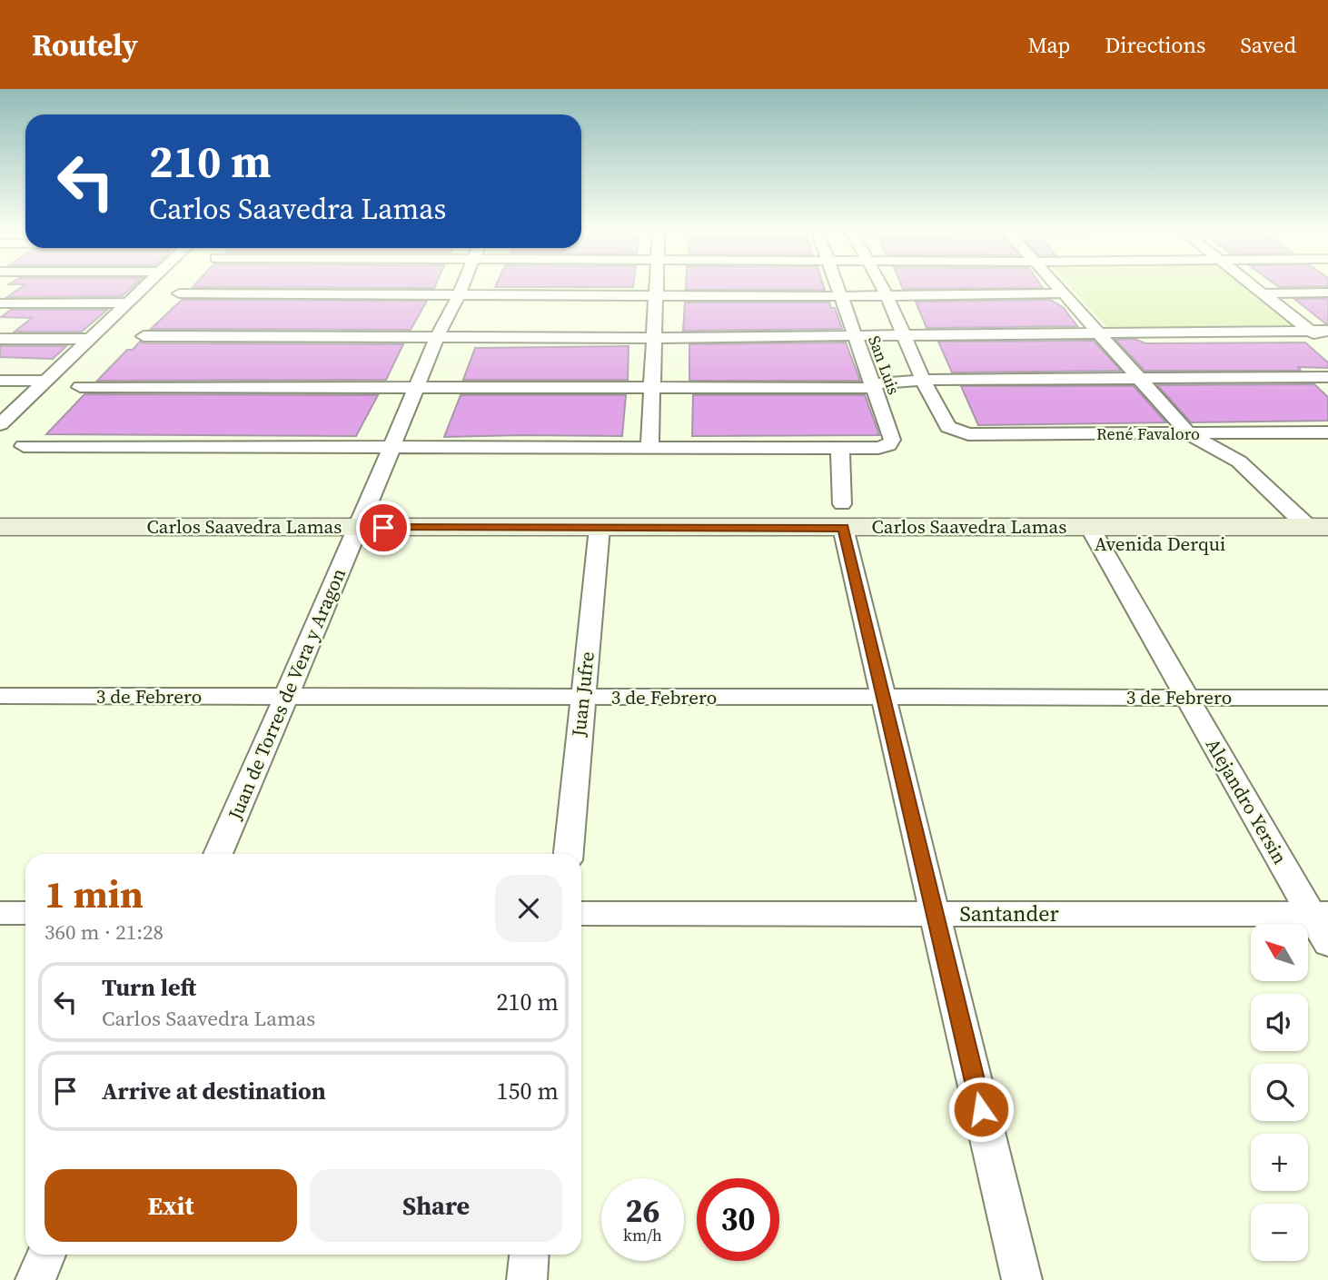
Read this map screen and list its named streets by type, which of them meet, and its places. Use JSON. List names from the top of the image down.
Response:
{
  "streets": {
    "main road": ["Carlos Saavedra Lamas", "Avenida Derqui"],
    "street": [
      "San Luis",
      "René Favaloro",
      "Juan de Torres de Vera y Aragon",
      "Juan Jufre",
      "3 de Febrero",
      "Alejandro Yersin",
      "Santander"
    ]
  },
  "crossings": [
    ["Carlos Saavedra Lamas", "Avenida Derqui"],
    ["Carlos Saavedra Lamas", "Juan de Torres de Vera y Aragon"],
    ["Avenida Derqui", "Juan de Torres de Vera y Aragon"],
    ["Avenida Derqui", "Juan Jufre"],
    ["Avenida Derqui", "Alejandro Yersin"],
    ["Juan de Torres de Vera y Aragon", "3 de Febrero"],
    ["Juan Jufre", "3 de Febrero"],
    ["3 de Febrero", "Alejandro Yersin"],
    ["Alejandro Yersin", "Santander"]
  ],
  "north": "top left",
  "page": {
    "header": "Routely",
    "nav": ["Map", "Directions", "Saved"],
    "turn": ["210 m", "Carlos Saavedra Lamas"],
    "heading": ["1 min", "360 m · 21:28"],
    "map_buttons": ["+", "−"],
    "list": [
      {
        "name": "Turn left",
        "note": "Carlos Saavedra Lamas",
        "value": "210 m"
      },
      {
        "name": "Arrive at destination",
        "value": "150 m"
      }
    ],
    "buttons": ["Exit", "Share"],
    "speed": "26 km/h",
    "limit": "30"
  }
}
